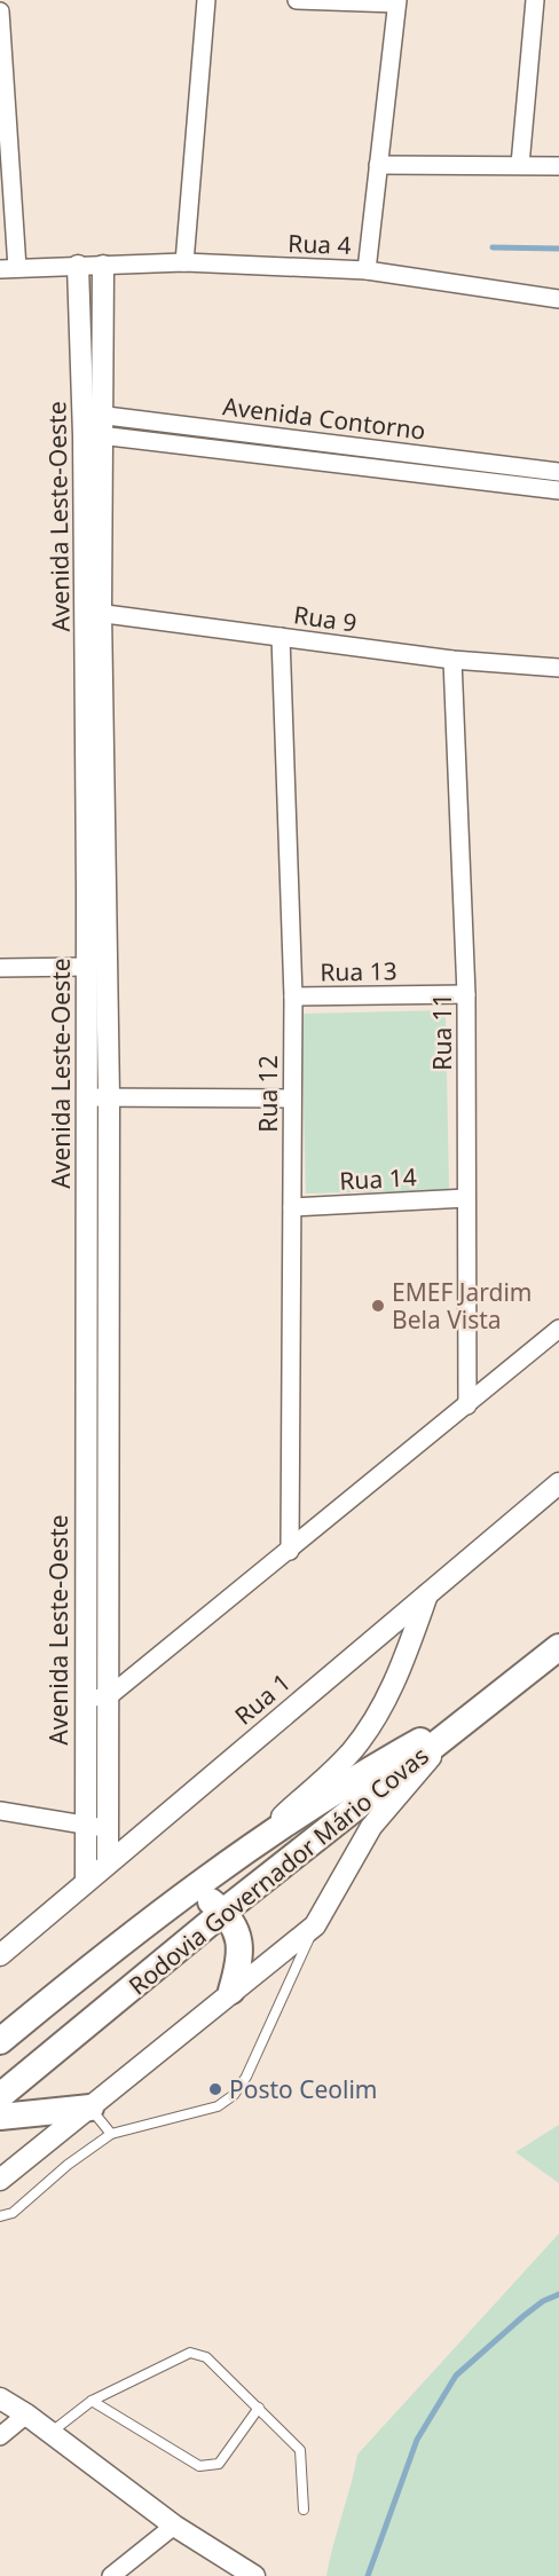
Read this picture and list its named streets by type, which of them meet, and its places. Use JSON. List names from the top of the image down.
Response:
{
  "streets": {
    "main road": ["Rodovia Governador Mário Covas"],
    "street": [
      "Rua 4",
      "Avenida Contorno",
      "Avenida Leste-Oeste",
      "Rua 9",
      "Rua 13",
      "Rua 11",
      "Rua 12",
      "Rua 14",
      "Rua 1"
    ]
  },
  "crossings": [
    ["Rua 4", "Avenida Leste-Oeste"],
    ["Avenida Contorno", "Avenida Leste-Oeste"],
    ["Avenida Leste-Oeste", "Rua 9"],
    ["Avenida Leste-Oeste", "Rua 1"],
    ["Rua 9", "Rua 11"],
    ["Rua 9", "Rua 12"],
    ["Rua 13", "Rua 11"],
    ["Rua 13", "Rua 12"],
    ["Rua 11", "Rua 14"],
    ["Rua 12", "Rua 14"]
  ],
  "places": ["EMEF Jardim Bela Vista", "Posto Ceolim"]
}
